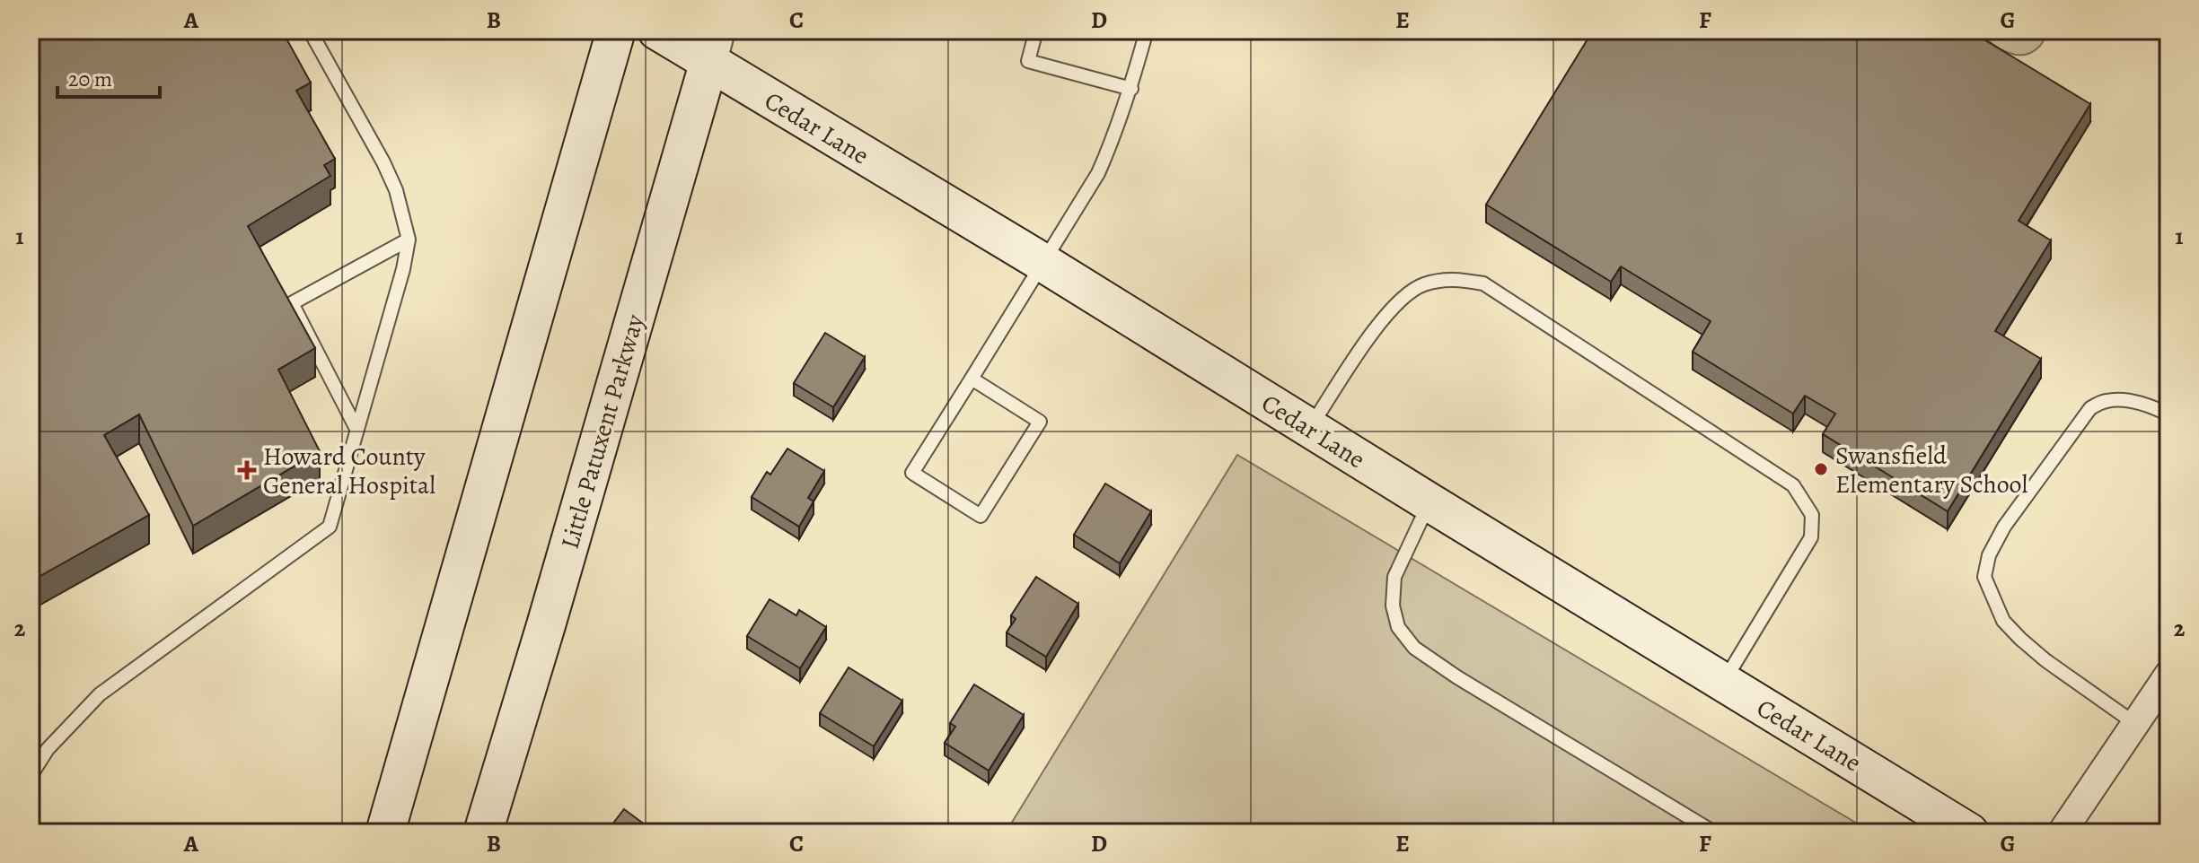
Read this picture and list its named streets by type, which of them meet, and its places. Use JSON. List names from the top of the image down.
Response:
{
  "streets": {
    "main road": ["Cedar Lane", "Little Patuxent Parkway"]
  },
  "crossings": [
    ["Cedar Lane", "Little Patuxent Parkway"]
  ],
  "places": {
    "other": ["Swansfield Elementary School"],
    "health": ["Howard County General Hospital"]
  },
  "scale_bar": "20 m",
  "grid": {
    "columns": [
      "A",
      "B",
      "C",
      "D",
      "E",
      "F",
      "G"
    ],
    "rows": ["1", "2"]
  }
}
